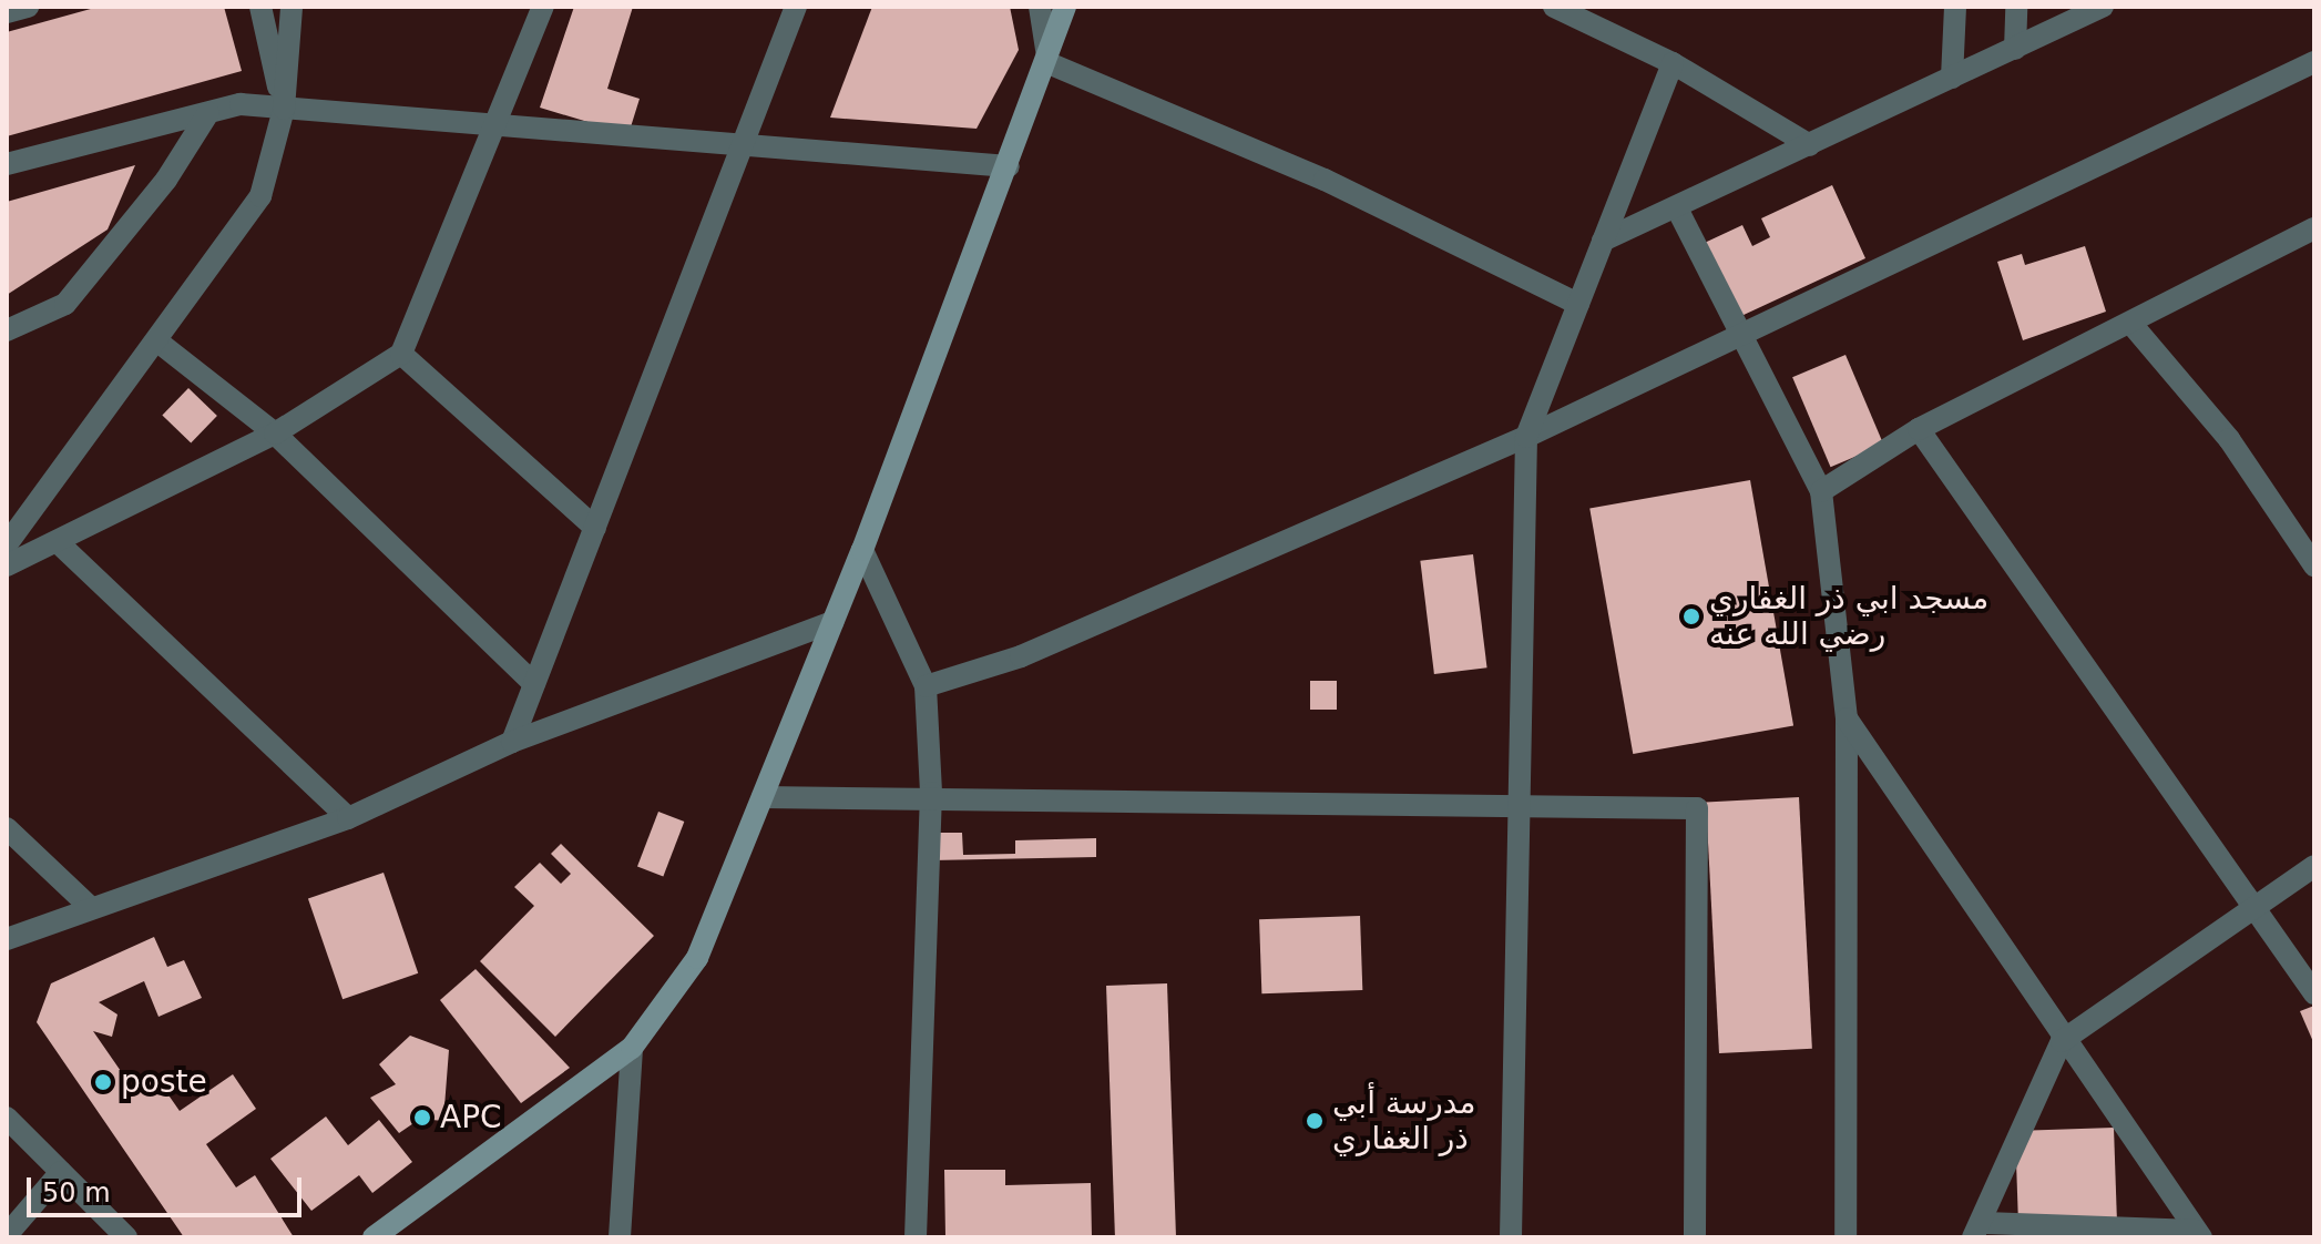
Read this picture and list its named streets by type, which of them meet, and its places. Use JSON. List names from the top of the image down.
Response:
{
  "places": [
    "مسجد ابي ذر الغفاري رضي الله عنه",
    "poste",
    "APC",
    "مدرسة أبي ذر الغفاري"
  ],
  "scale_bar": "50 m"
}
